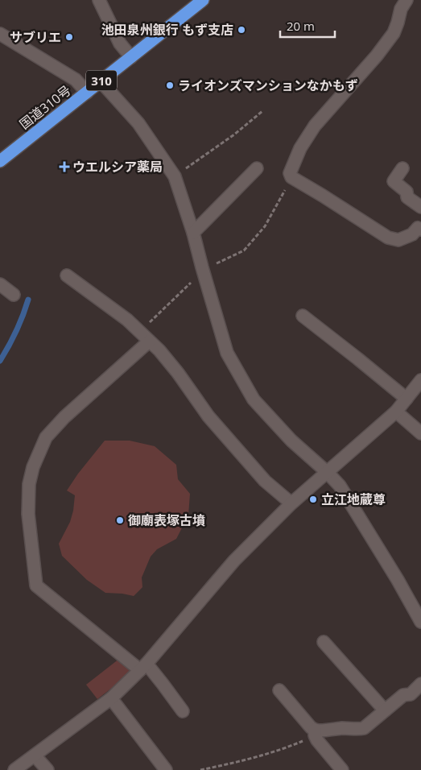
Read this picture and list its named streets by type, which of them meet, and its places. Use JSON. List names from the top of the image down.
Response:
{
  "streets": {
    "highway": ["310", "国道310号"]
  },
  "places": {
    "other": [
      "池田泉州銀行 もず支店",
      "サブリエ",
      "ライオンズマンションなかもず",
      "立江地蔵尊",
      "御廟表塚古墳"
    ],
    "health": ["ウエルシア薬局"]
  },
  "scale_bar": "20 m"
}
